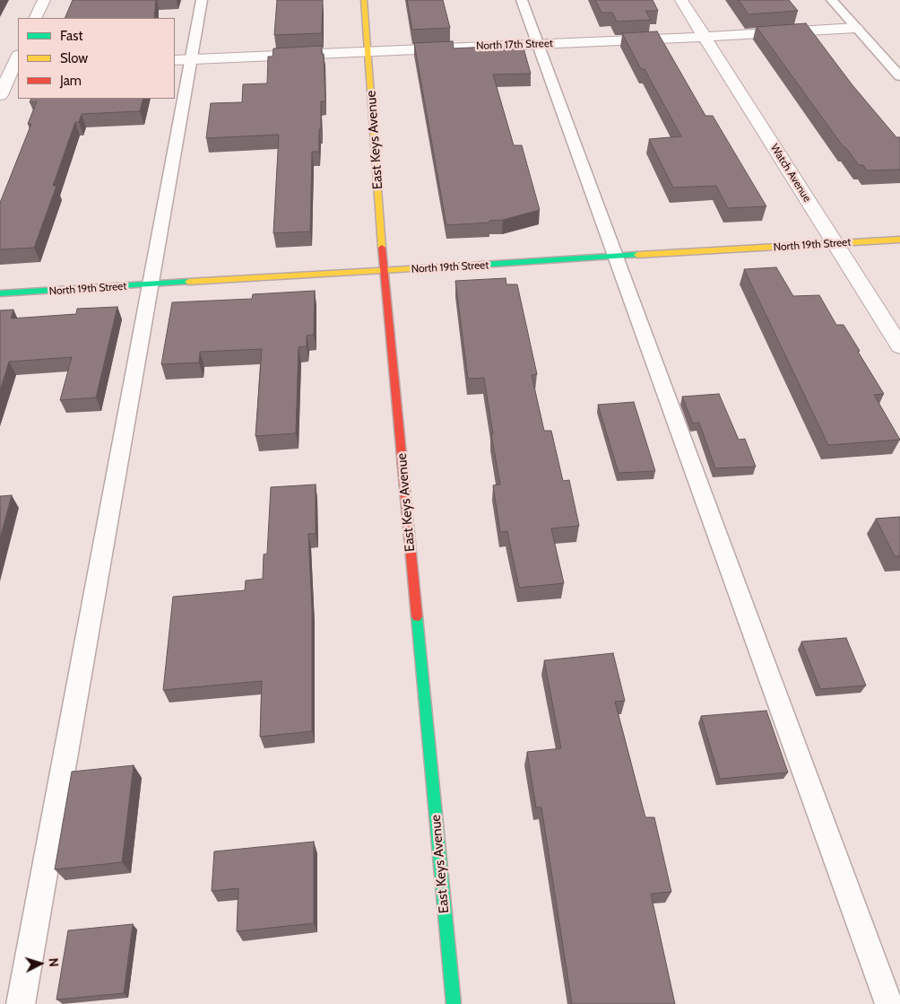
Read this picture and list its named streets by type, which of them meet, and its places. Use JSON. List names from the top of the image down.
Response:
{
  "streets": {
    "street": [
      "North 17th Street",
      "East Keys Avenue",
      "Watch Avenue",
      "North 19th Street"
    ]
  },
  "crossings": [
    ["North 17th Street", "East Keys Avenue"],
    ["North 17th Street", "Watch Avenue"],
    ["East Keys Avenue", "North 19th Street"],
    ["Watch Avenue", "North 19th Street"]
  ],
  "legend": ["Fast", "Slow", "Jam"],
  "north": "right"
}
